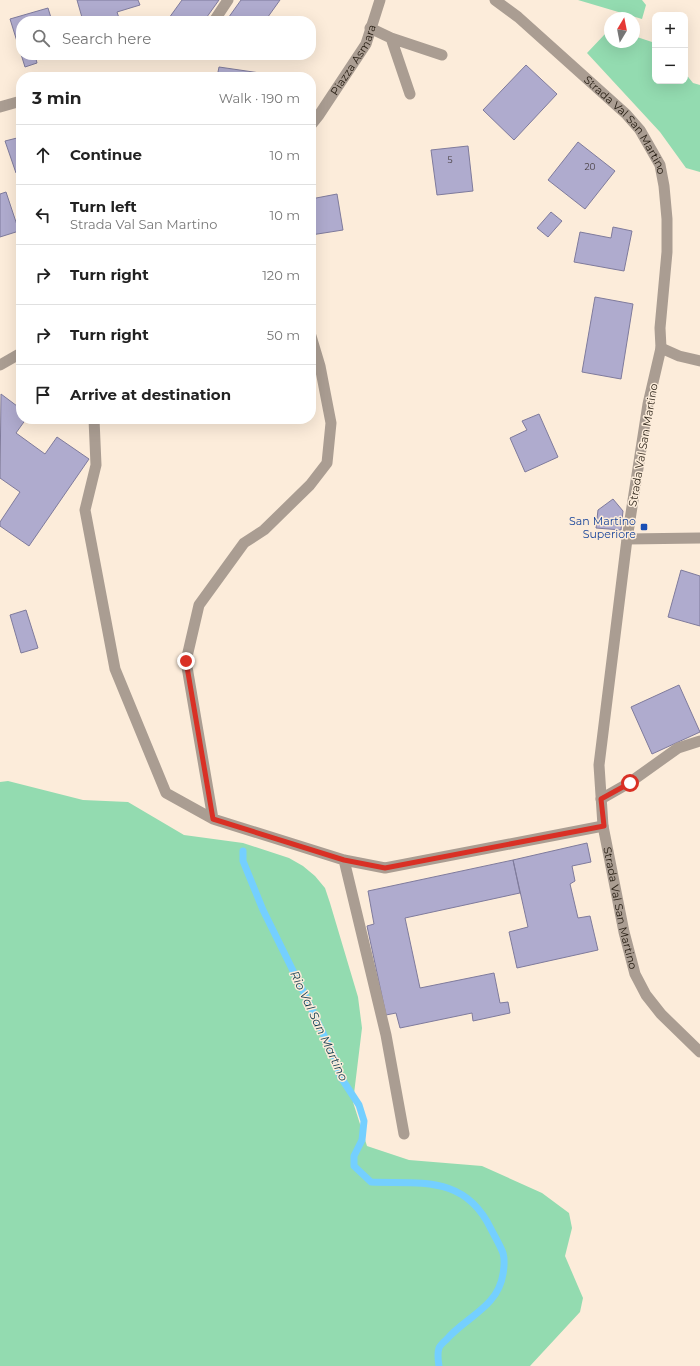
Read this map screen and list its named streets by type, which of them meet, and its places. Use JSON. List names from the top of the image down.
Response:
{
  "streets": {
    "street": ["Piazza Asmara", "Strada Val San Martino"]
  },
  "water": ["Rio Val San Martino"],
  "places": {
    "transit": ["San Martino Superiore"]
  },
  "house_numbers": ["5", "20"],
  "north": "top",
  "page": {
    "map_buttons": ["+", "−"],
    "search": "Search here",
    "heading": ["3 min", "Walk · 190 m"],
    "list": [
      ["Continue", "10 m"],
      ["Turn left", "Strada Val San Martino", "10 m"],
      ["Turn right", "120 m"],
      ["Turn right", "50 m"],
      "Arrive at destination"
    ]
  }
}
